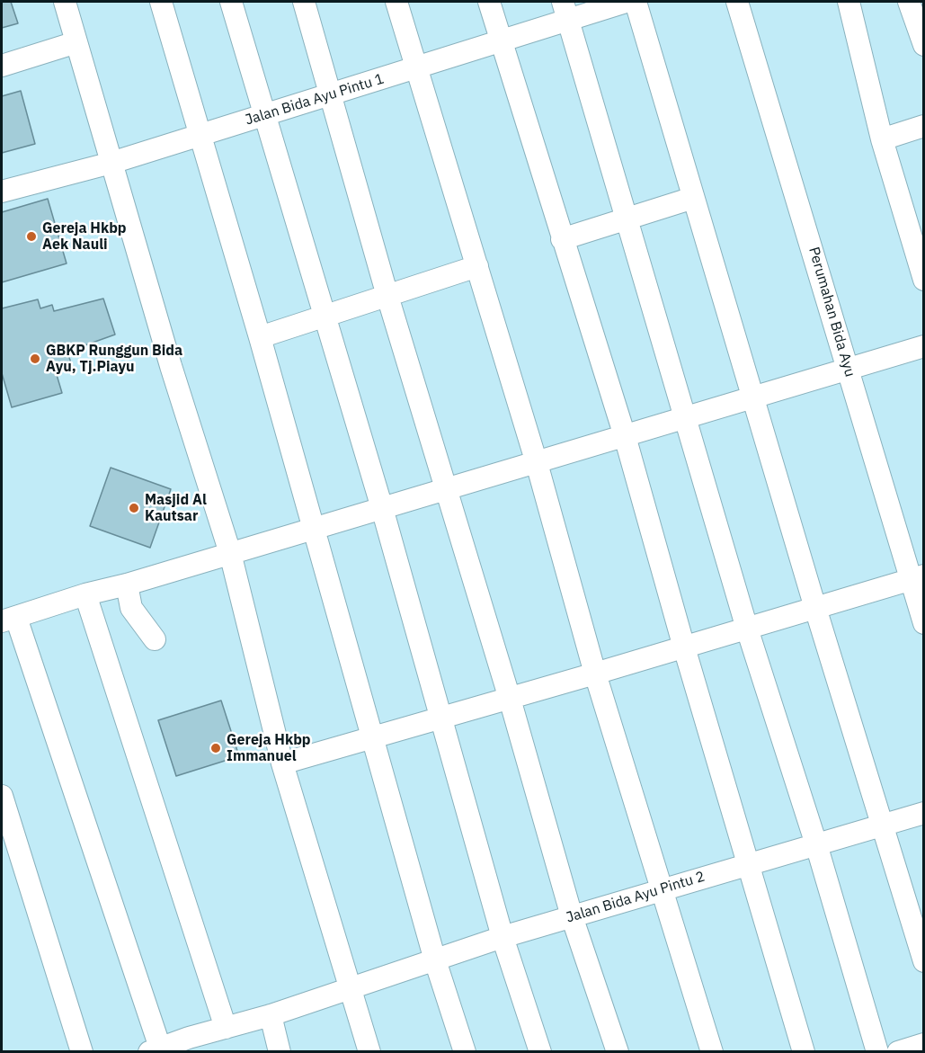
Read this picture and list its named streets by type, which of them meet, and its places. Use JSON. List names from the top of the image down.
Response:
{
  "streets": {
    "street": ["Jalan Bida Ayu Pintu 1", "Perumahan Bida Ayu", "Jalan Bida Ayu Pintu 2"]
  },
  "places": [
    "Gereja Hkbp Aek Nauli",
    "GBKP Runggun Bida Ayu, Tj.Piayu",
    "Masjid Al Kautsar",
    "Gereja Hkbp Immanuel"
  ]
}
